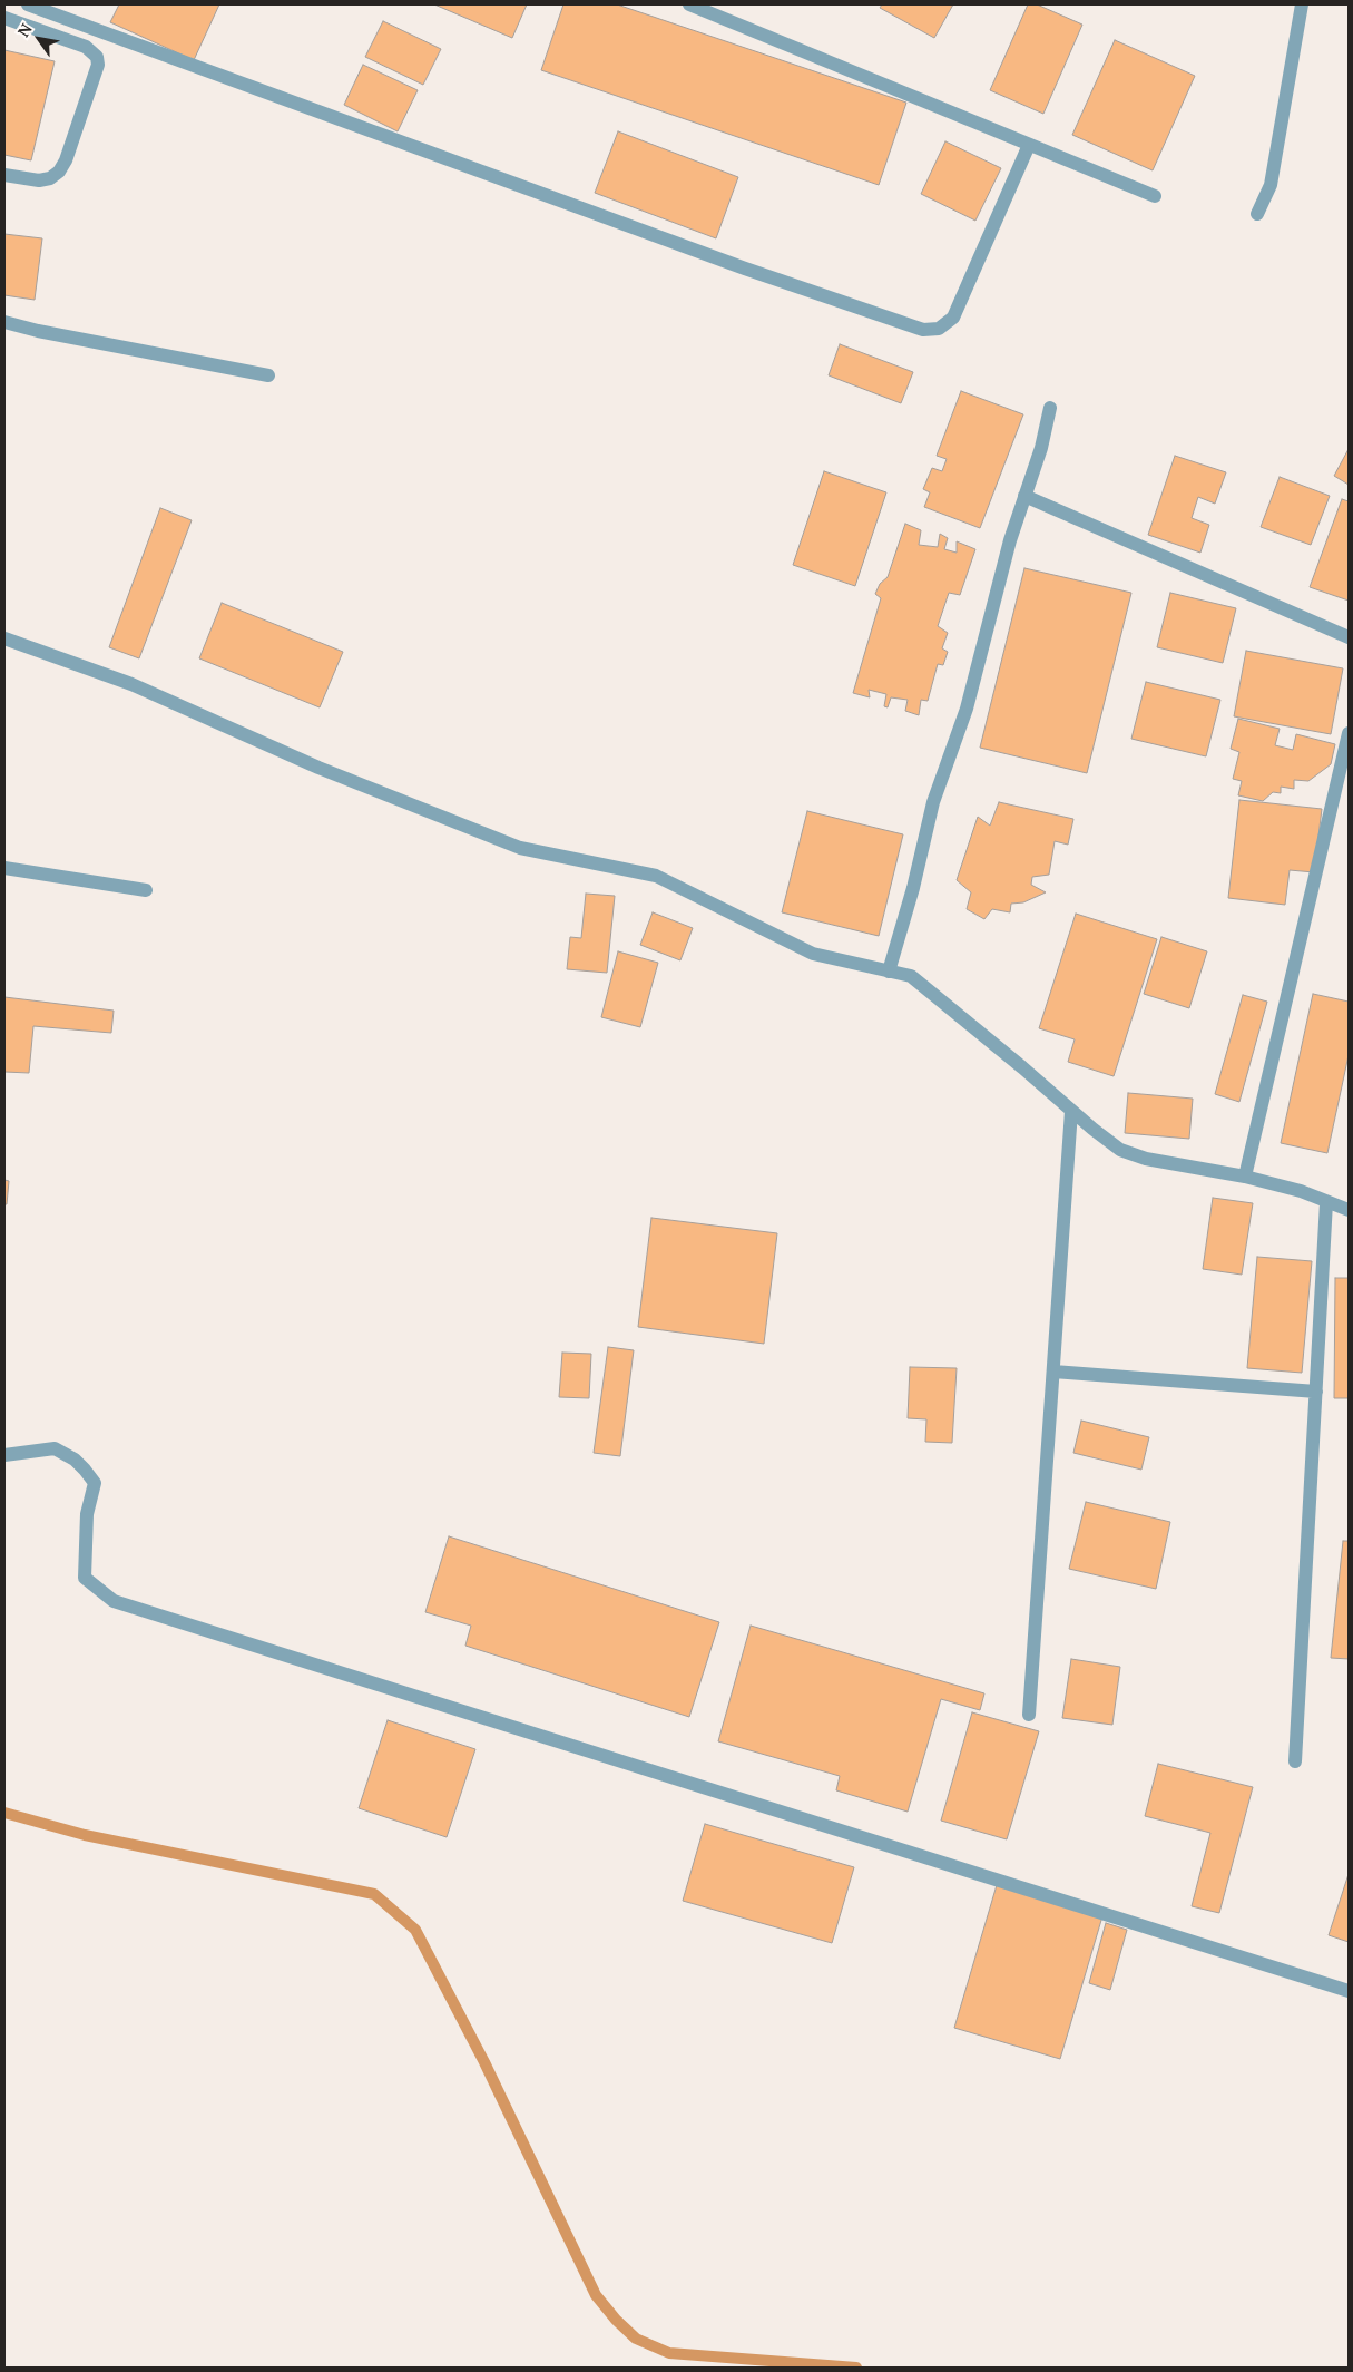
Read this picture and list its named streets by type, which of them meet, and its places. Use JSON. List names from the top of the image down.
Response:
{
  "north": "top left"
}
